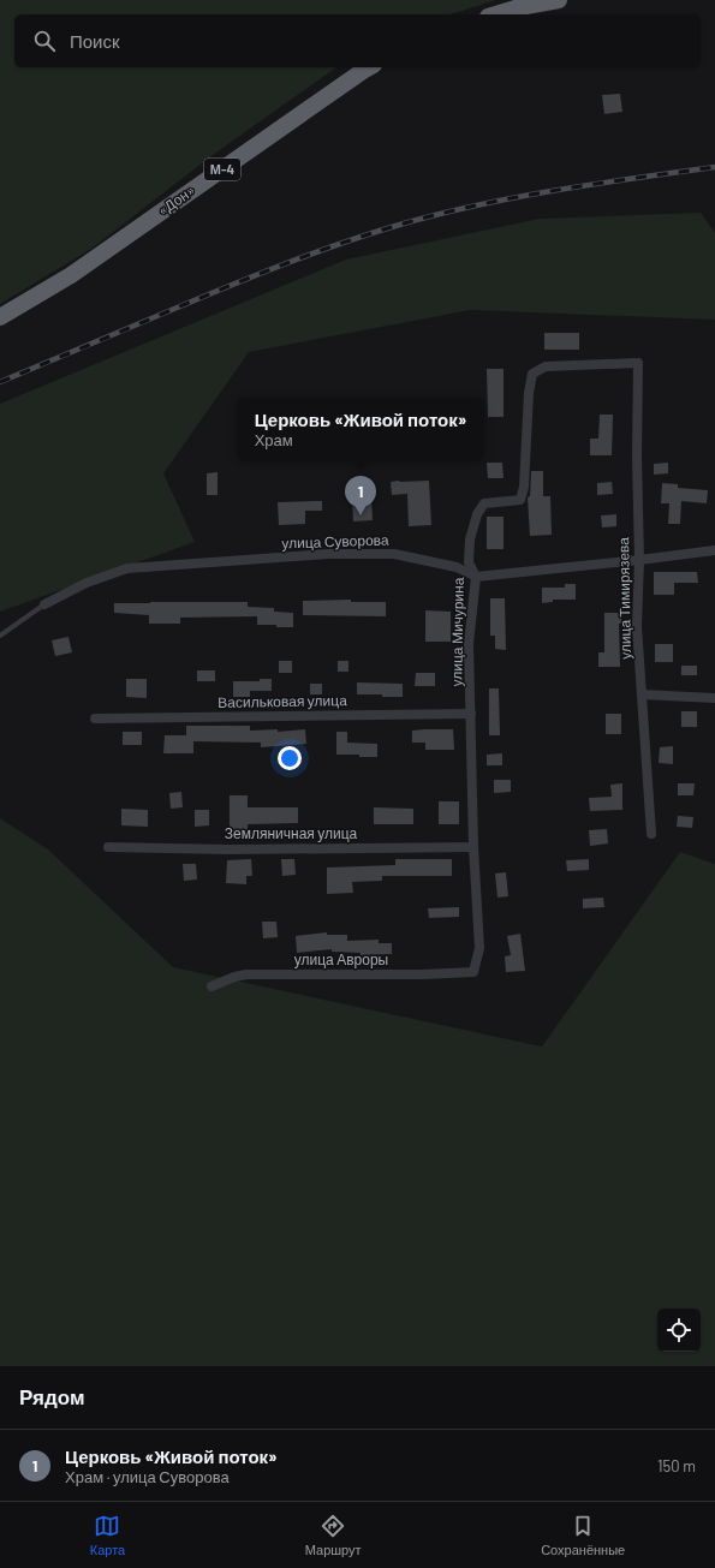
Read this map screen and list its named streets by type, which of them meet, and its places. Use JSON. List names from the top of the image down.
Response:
{
  "streets": {
    "highway": ["М-4", "«Дон»"],
    "street": [
      "улица Суворова",
      "улица Тимирязева",
      "улица Мичурина",
      "Васильковая улица",
      "Земляничная улица",
      "улица Авроры"
    ]
  },
  "crossings": [
    ["улица Суворова", "улица Мичурина"],
    ["улица Тимирязева", "улица Мичурина"],
    ["улица Мичурина", "Васильковая улица"],
    ["улица Мичурина", "Земляничная улица"],
    ["улица Мичурина", "улица Авроры"]
  ],
  "page": {
    "search": "Поиск",
    "popup": ["Церковь «Живой поток»", "Храм"],
    "pins": "1",
    "heading": "Рядом",
    "list": [
      {
        "mark": "1",
        "name": "Церковь «Живой поток»",
        "note": "Храм · улица Суворова",
        "value": "150 m"
      }
    ],
    "nav": ["Карта", "Маршрут", "Сохранённые"]
  }
}
